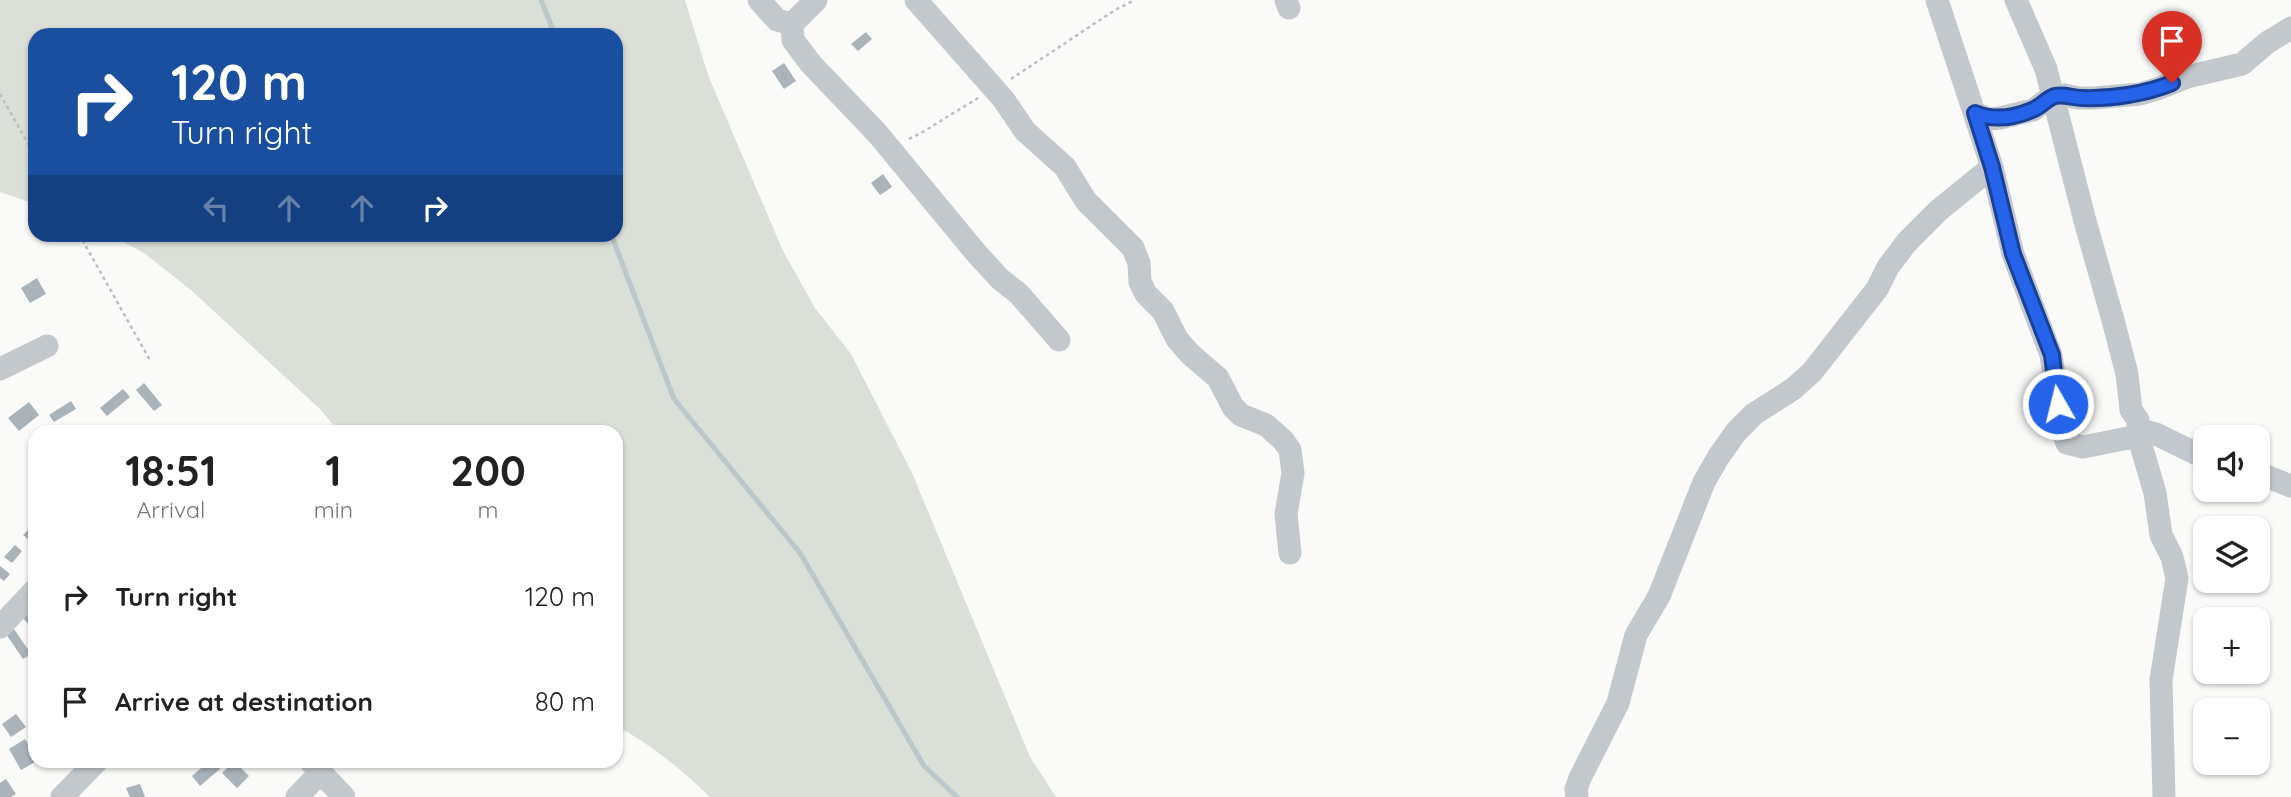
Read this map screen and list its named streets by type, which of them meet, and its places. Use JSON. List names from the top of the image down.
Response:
{
  "page": {
    "turn": ["120 m", "Turn right"],
    "map_buttons": ["+", "−"],
    "eta": [
      "18:51",
      "Arrival",
      "1",
      "min",
      "200",
      "m"
    ],
    "list": [
      {
        "name": "Turn right",
        "value": "120 m"
      },
      {
        "name": "Arrive at destination",
        "value": "80 m"
      }
    ]
  }
}
